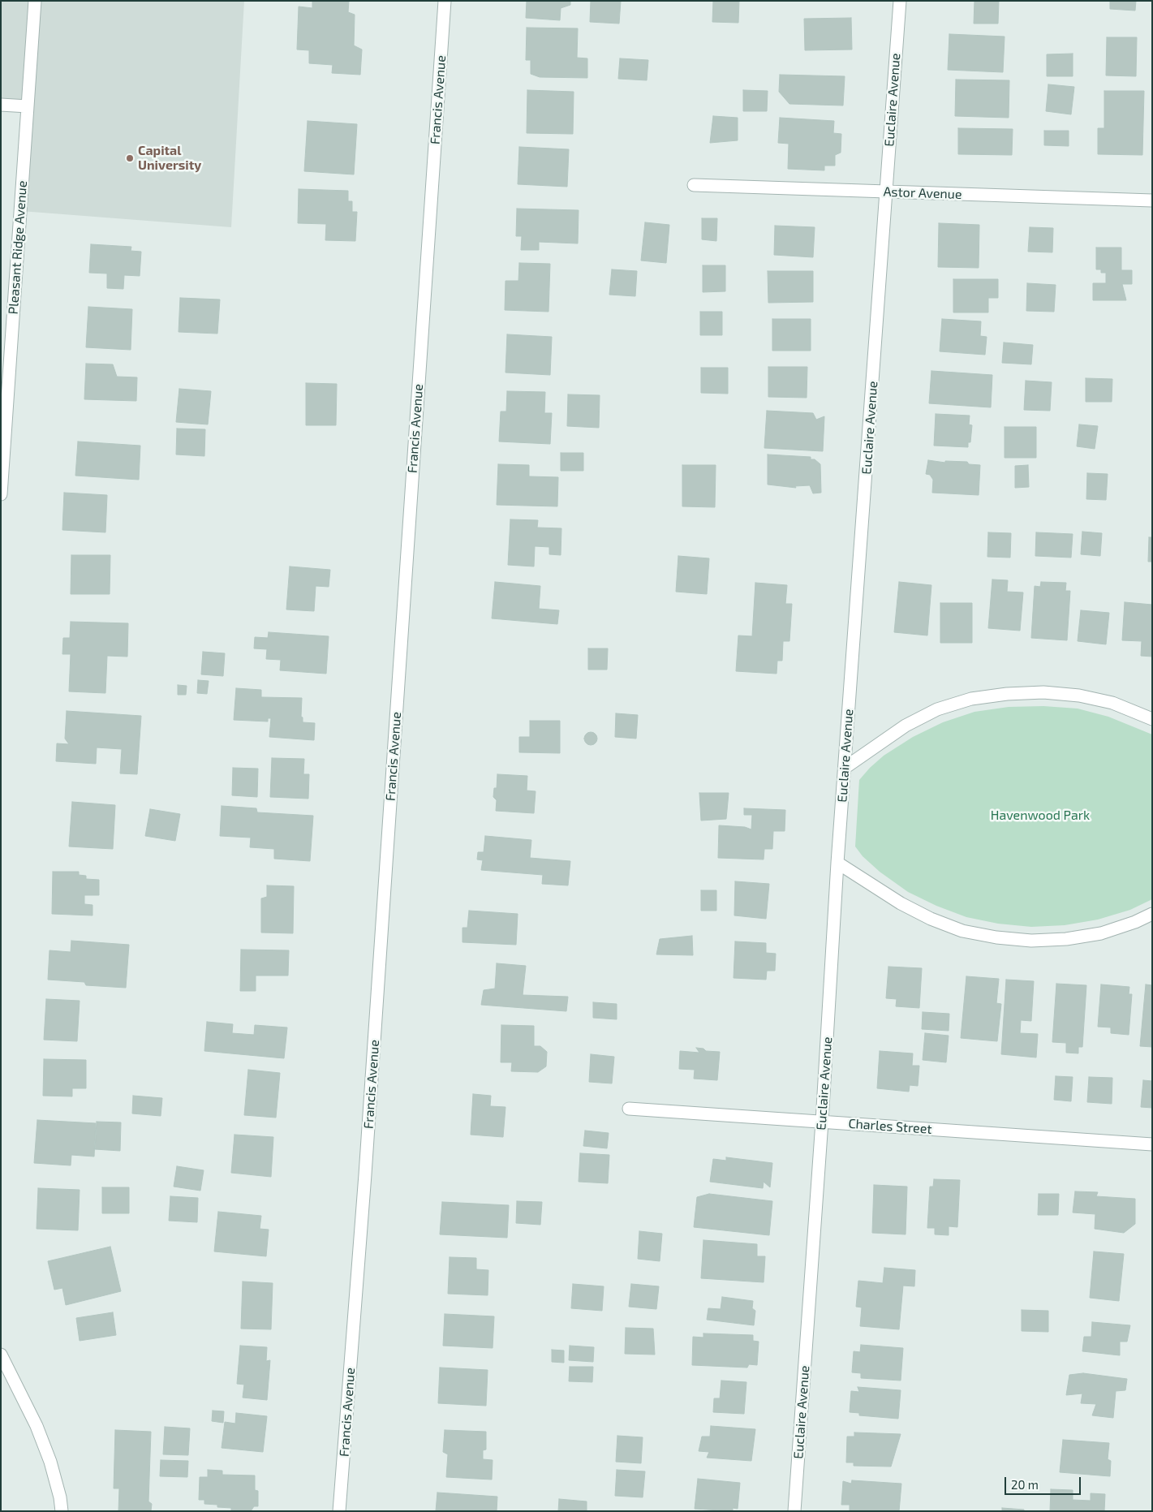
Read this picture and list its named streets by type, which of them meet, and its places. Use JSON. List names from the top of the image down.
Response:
{
  "streets": {
    "street": [
      "Francis Avenue",
      "Euclaire Avenue",
      "Astor Avenue",
      "Pleasant Ridge Avenue",
      "Charles Street"
    ]
  },
  "crossings": [
    ["Euclaire Avenue", "Astor Avenue"],
    ["Euclaire Avenue", "Charles Street"]
  ],
  "parks": ["Havenwood Park"],
  "places": ["Capital University"],
  "scale_bar": "20 m"
}
